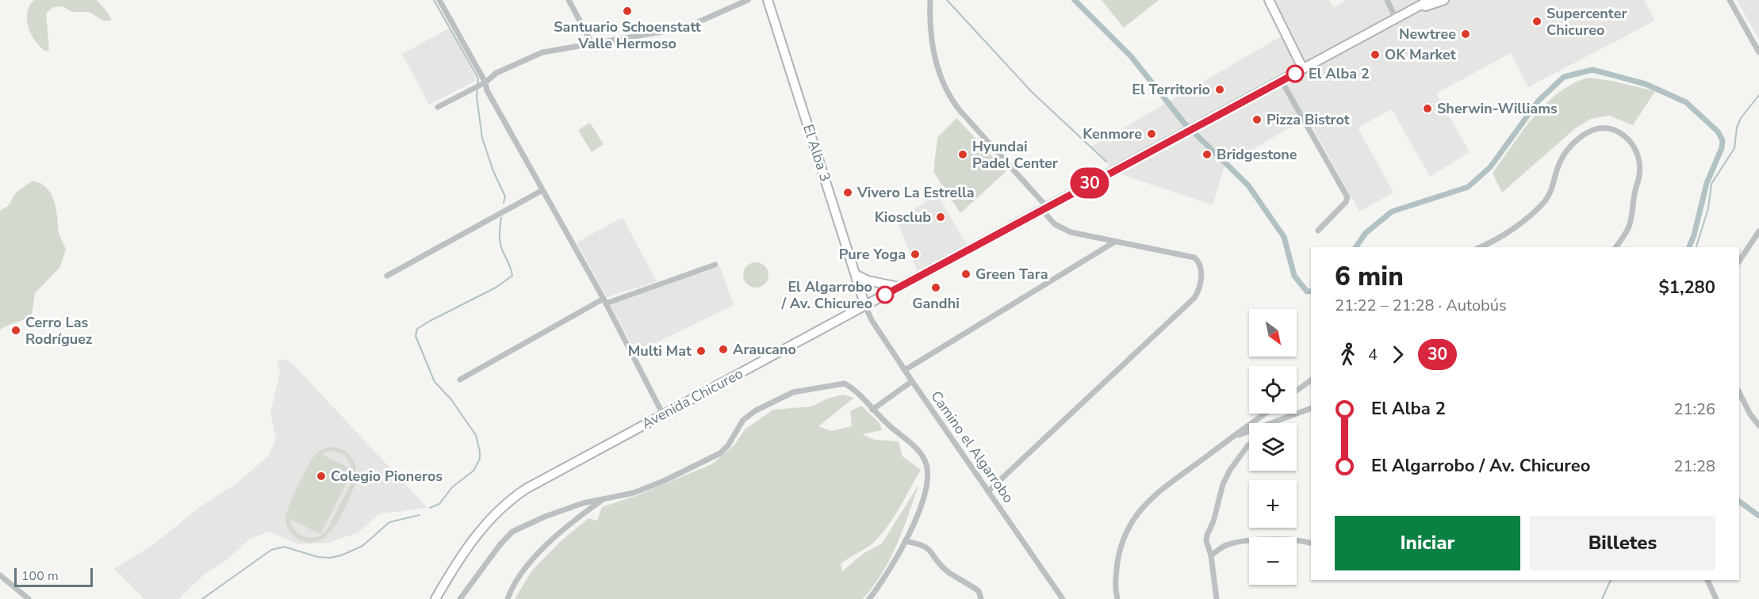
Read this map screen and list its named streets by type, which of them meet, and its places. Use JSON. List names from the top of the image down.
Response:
{
  "streets": {
    "main road": ["El Alba 3", "Avenida Chicureo"],
    "street": ["Camino el Algarrobo"]
  },
  "crossings": [
    ["El Alba 3", "Avenida Chicureo"],
    ["El Alba 3", "Camino el Algarrobo"],
    ["Avenida Chicureo", "Camino el Algarrobo"]
  ],
  "places": [
    "Santuario Schoenstatt Valle Hermoso",
    "Supercenter Chicureo",
    "Newtree",
    "OK Market",
    "El Alba 2",
    "El Territorio",
    "Sherwin-Williams",
    "Pizza Bistrot",
    "Kenmore",
    "Hyundai Padel Center",
    "Bridgestone",
    "Vivero La Estrella",
    "Kiosclub",
    "Pure Yoga",
    "Green Tara",
    "Gandhi",
    "El Algarrobo / Av. Chicureo",
    "Cerro Las Rodríguez",
    "Araucano",
    "Multi Mat",
    "Colegio Pioneros"
  ],
  "lines": ["bus line 30"],
  "scale_bar": "100 m",
  "north": "bottom right",
  "page": {
    "on_map": "30",
    "heading": ["6 min", "21:22 – 21:28 · Autobús", "$1,280"],
    "map_buttons": ["+", "−"],
    "legs": ["4", "30"],
    "list": [
      {
        "name": "El Alba 2",
        "value": "21:26"
      },
      {
        "name": "El Algarrobo / Av. Chicureo",
        "value": "21:28"
      }
    ],
    "buttons": ["Iniciar", "Billetes"],
    "scale": "100 m"
  }
}
